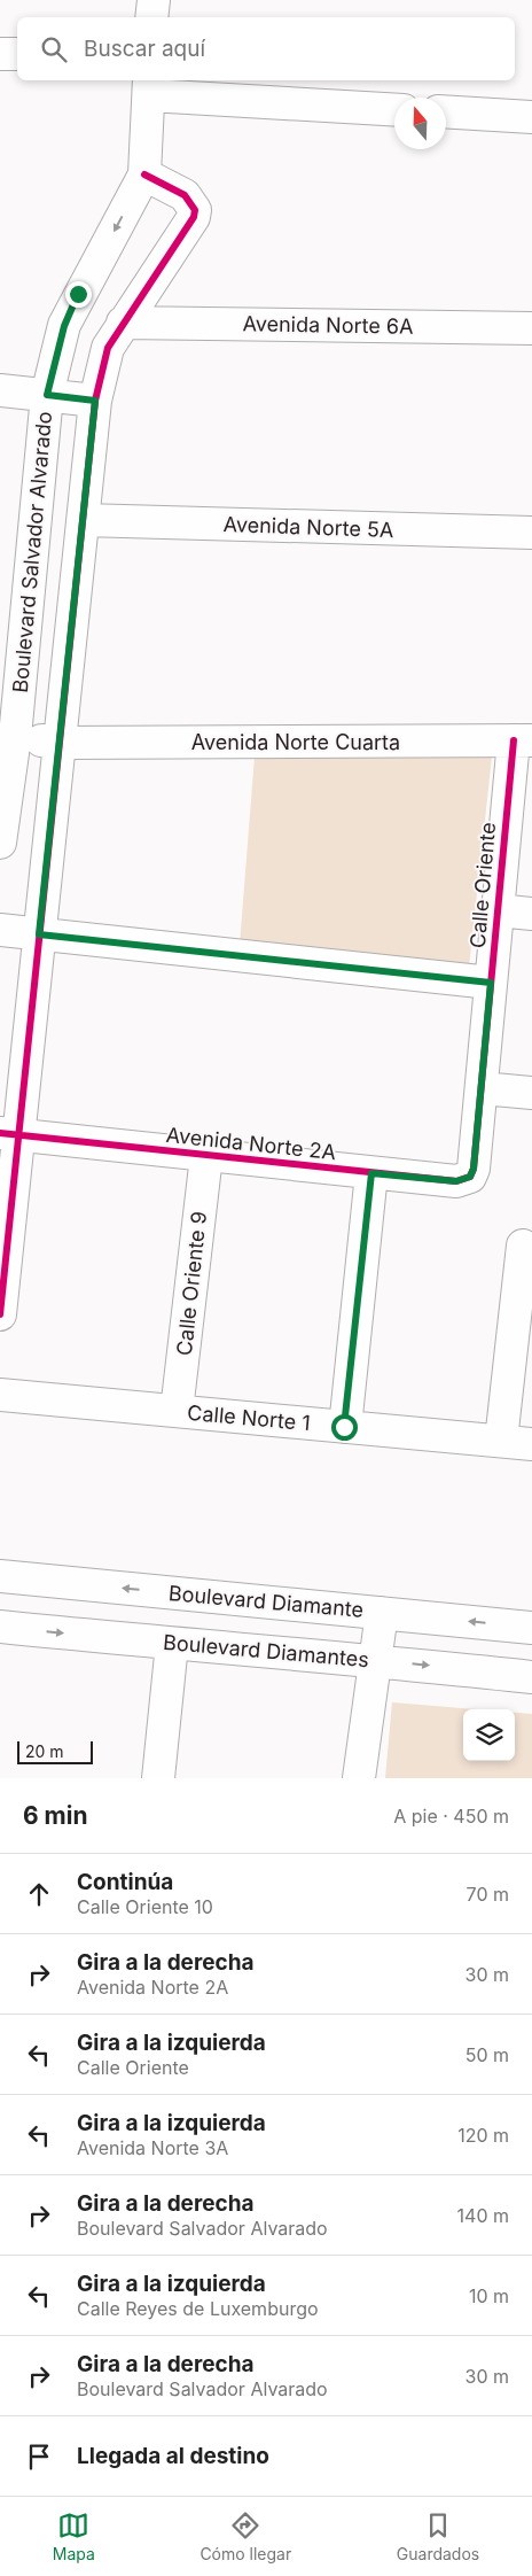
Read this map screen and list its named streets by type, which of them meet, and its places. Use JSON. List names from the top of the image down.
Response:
{
  "streets": {
    "street": [
      "Avenida Norte 6A",
      "Avenida Norte 5A",
      "Boulevard Salvador Alvarado",
      "Avenida Norte Cuarta",
      "Calle Oriente",
      "Avenida Norte 2A",
      "Calle Oriente 9",
      "Calle Norte 1",
      "Boulevard Diamante",
      "Boulevard Diamantes"
    ]
  },
  "crossings": [
    ["Boulevard Salvador Alvarado", "Avenida Norte Cuarta"],
    ["Avenida Norte Cuarta", "Calle Oriente"],
    ["Calle Oriente", "Avenida Norte 2A"],
    ["Avenida Norte 2A", "Calle Oriente 9"],
    ["Calle Oriente 9", "Calle Norte 1"]
  ],
  "one_way": ["Boulevard Diamante", "Boulevard Diamantes"],
  "scale_bar": "20 m",
  "north": "top",
  "page": {
    "search": "Buscar aquí",
    "scale": "20 m",
    "heading": ["6 min", "A pie · 450 m"],
    "list": [
      ["Continúa", "Calle Oriente 10", "70 m"],
      ["Gira a la derecha", "Avenida Norte 2A", "30 m"],
      ["Gira a la izquierda", "Calle Oriente", "50 m"],
      ["Gira a la izquierda", "Avenida Norte 3A", "120 m"],
      ["Gira a la derecha", "Boulevard Salvador Alvarado", "140 m"],
      ["Gira a la izquierda", "Calle Reyes de Luxemburgo", "10 m"],
      ["Gira a la derecha", "Boulevard Salvador Alvarado", "30 m"],
      "Llegada al destino"
    ],
    "nav": ["Mapa", "Cómo llegar", "Guardados"]
  }
}
